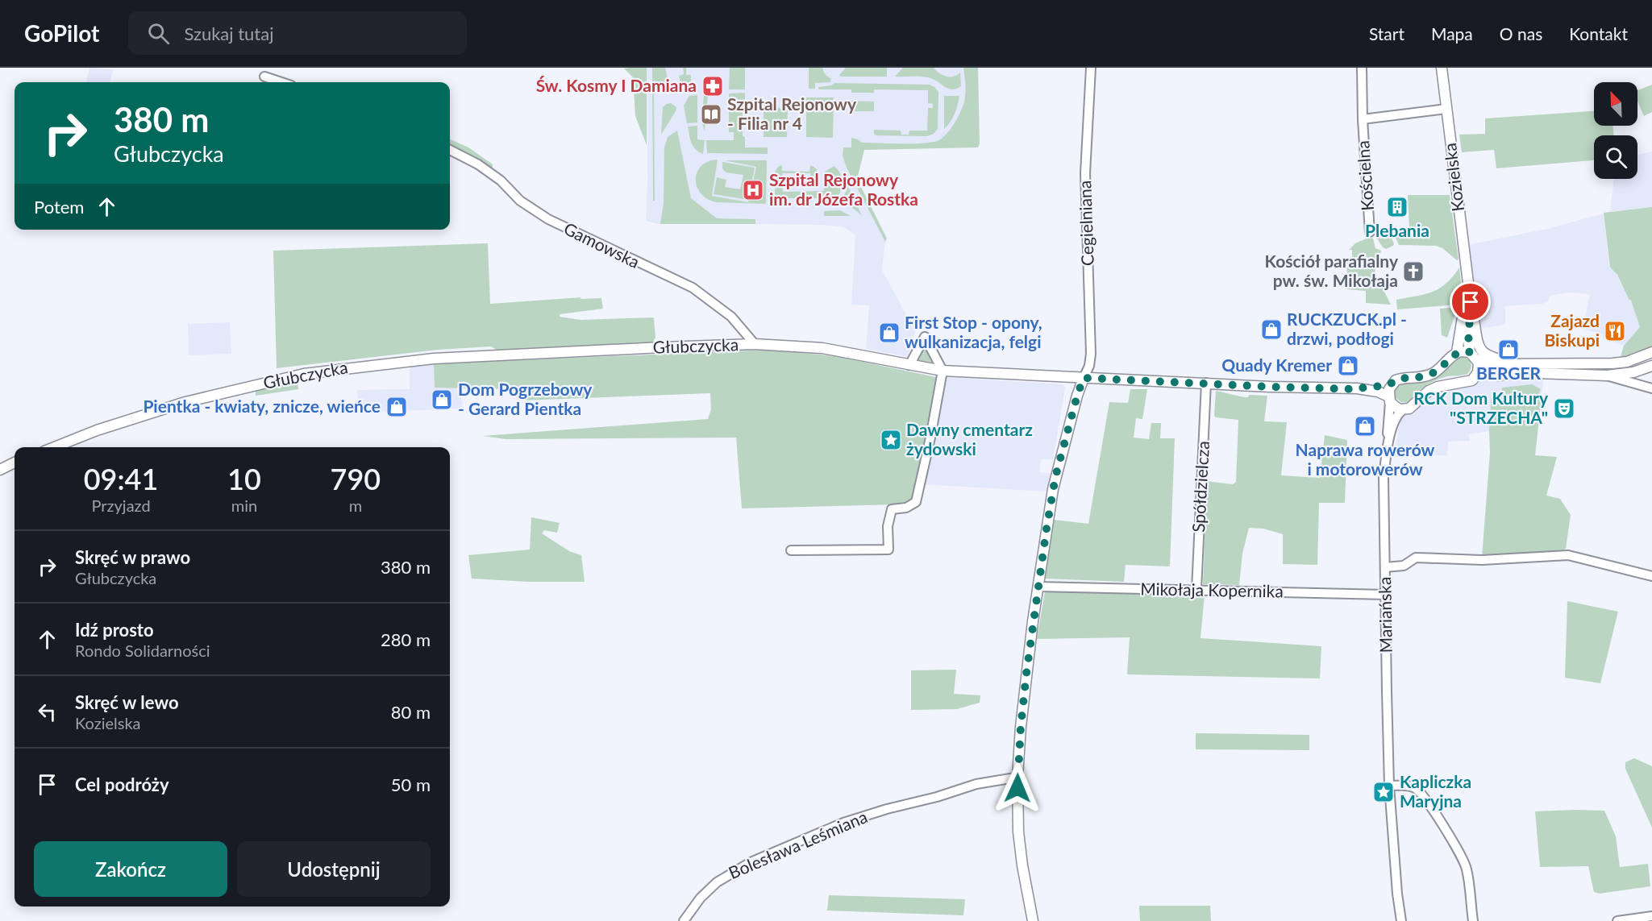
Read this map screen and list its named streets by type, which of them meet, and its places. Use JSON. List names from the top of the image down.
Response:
{
  "streets": {
    "main road": ["Kozielska", "Głubczycka"],
    "street": [
      "Kościelna",
      "Cegielniana",
      "Gamowska",
      "Spółdzielcza",
      "Mikołaja Kopernika",
      "Mariańska",
      "Bolesława Leśmiana"
    ]
  },
  "crossings": [
    ["Kościelna", "Kozielska"],
    ["Kozielska", "Głubczycka"],
    ["Cegielniana", "Głubczycka"],
    ["Gamowska", "Głubczycka"],
    ["Głubczycka", "Spółdzielcza"],
    ["Głubczycka", "Mariańska"],
    ["Spółdzielcza", "Mikołaja Kopernika"],
    ["Mikołaja Kopernika", "Mariańska"]
  ],
  "places": {
    "pharmacy": ["Św. Kosmy I Damiana"],
    "library": ["Szpital Rejonowy - Filia nr 4"],
    "hospital": ["Szpital Rejonowy im. dr Józefa Rostka"],
    "building": ["Plebania"],
    "church": ["Kościół parafialny pw. św. Mikołaja"],
    "shop": [
      "RUCKZUCK.pl - drzwi, podłogi",
      "First Stop - opony, wulkanizacja, felgi",
      "BERGER",
      "Quady Kremer",
      "Dom Pogrzebowy - Gerard Pientka",
      "Pientka - kwiaty, znicze, wieńce",
      "Naprawa rowerów i motorowerów"
    ],
    "restaurant": ["Zajazd Biskupi"],
    "theatre": ["RCK Dom Kultury \"STRZECHA\""],
    "place": ["Dawny cmentarz żydowski", "Kapliczka Maryjna"]
  },
  "north": "top left",
  "page": {
    "header": "GoPilot",
    "search": "Szukaj tutaj",
    "nav": [
      "Start",
      "Mapa",
      "O nas",
      "Kontakt"
    ],
    "turn": ["380 m", "Głubczycka"],
    "then": "Potem",
    "eta": [
      "09:41",
      "Przyjazd",
      "10",
      "min",
      "790",
      "m"
    ],
    "list": [
      {
        "name": "Skręć w prawo",
        "note": "Głubczycka",
        "value": "380 m"
      },
      {
        "name": "Idź prosto",
        "note": "Rondo Solidarności",
        "value": "280 m"
      },
      {
        "name": "Skręć w lewo",
        "note": "Kozielska",
        "value": "80 m"
      },
      {
        "name": "Cel podróży",
        "value": "50 m"
      }
    ],
    "buttons": ["Zakończ", "Udostępnij"]
  }
}
